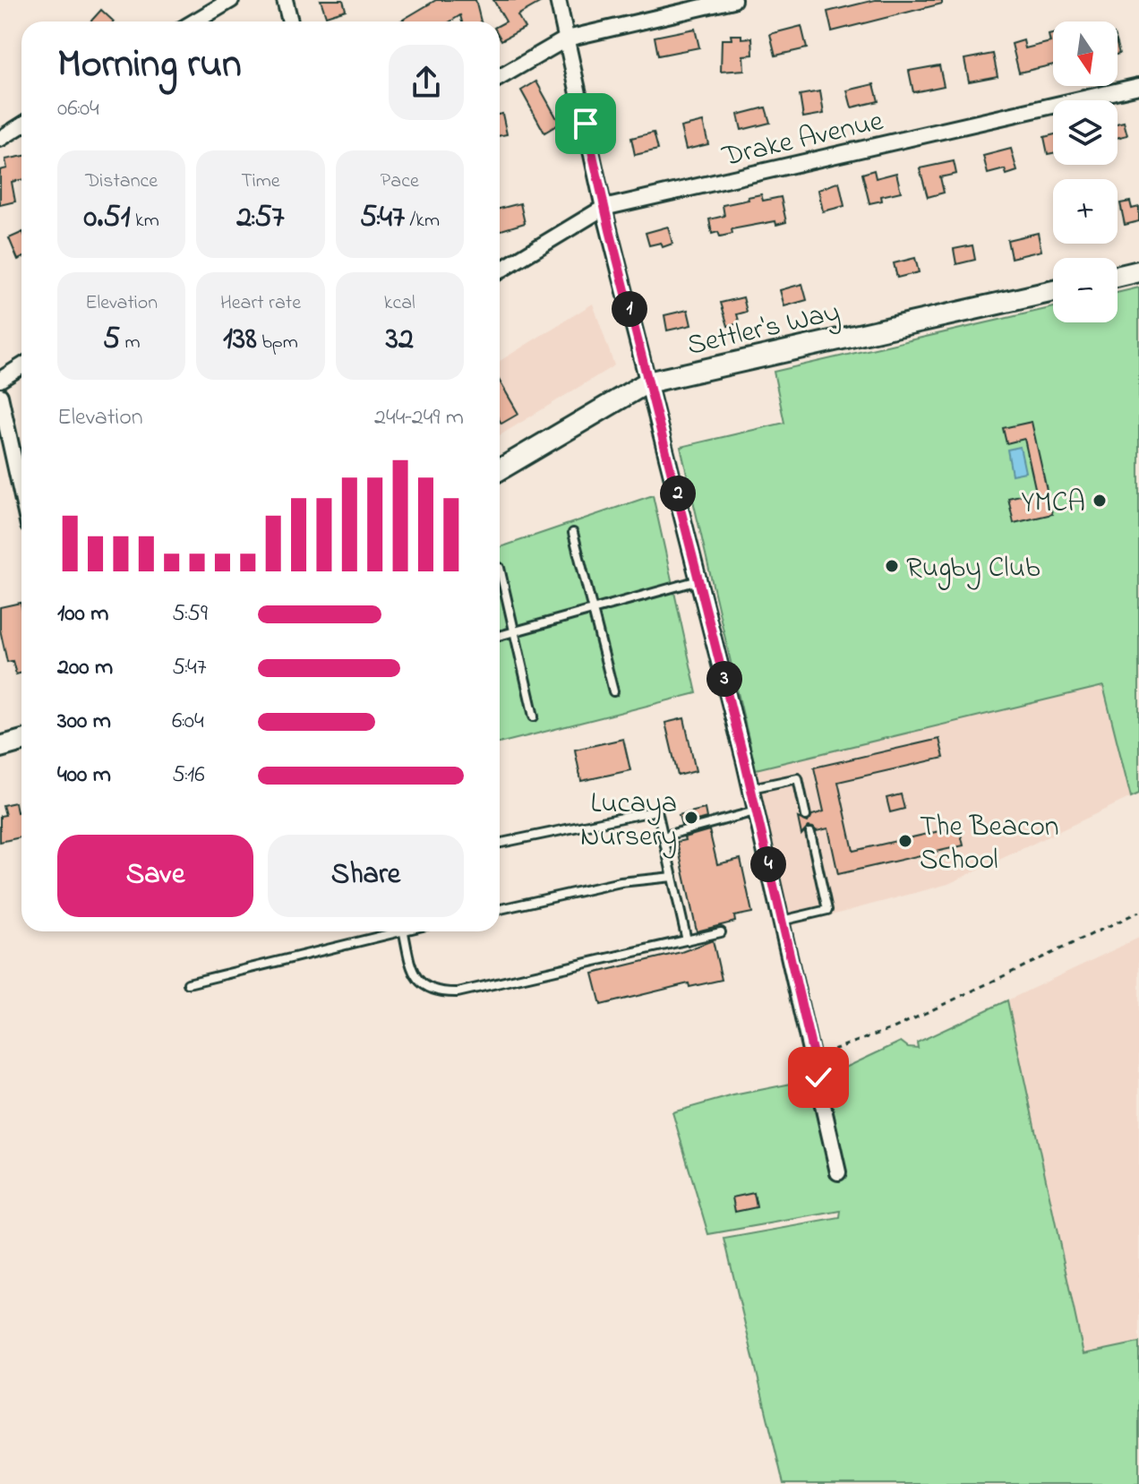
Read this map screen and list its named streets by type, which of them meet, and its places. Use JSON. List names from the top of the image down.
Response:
{
  "streets": {
    "main road": ["Settler's Way"],
    "street": ["Drake Avenue"]
  },
  "places": [
    "YMCA",
    "Rugby Club",
    "Lucaya Nursery",
    "The Beacon School"
  ],
  "north": "bottom",
  "page": {
    "map_buttons": ["+", "−"],
    "heading": ["Morning run", "06:04"],
    "stats": [
      ["Distance", "0.51 km"],
      ["Time", "2:57"],
      ["Pace", "5:47 /km"],
      ["Elevation", "5 m"],
      ["Heart rate", "138 bpm"],
      ["kcal", "32"]
    ],
    "pins": [
      "1",
      "2",
      "3",
      "4"
    ],
    "chart": ["Elevation", "244–249 m"],
    "list": [
      {
        "name": "100 m",
        "note": "5:59"
      },
      {
        "name": "200 m",
        "note": "5:47"
      },
      {
        "name": "300 m",
        "note": "6:04"
      },
      {
        "name": "400 m",
        "note": "5:16"
      }
    ],
    "buttons": ["Save", "Share"]
  }
}
